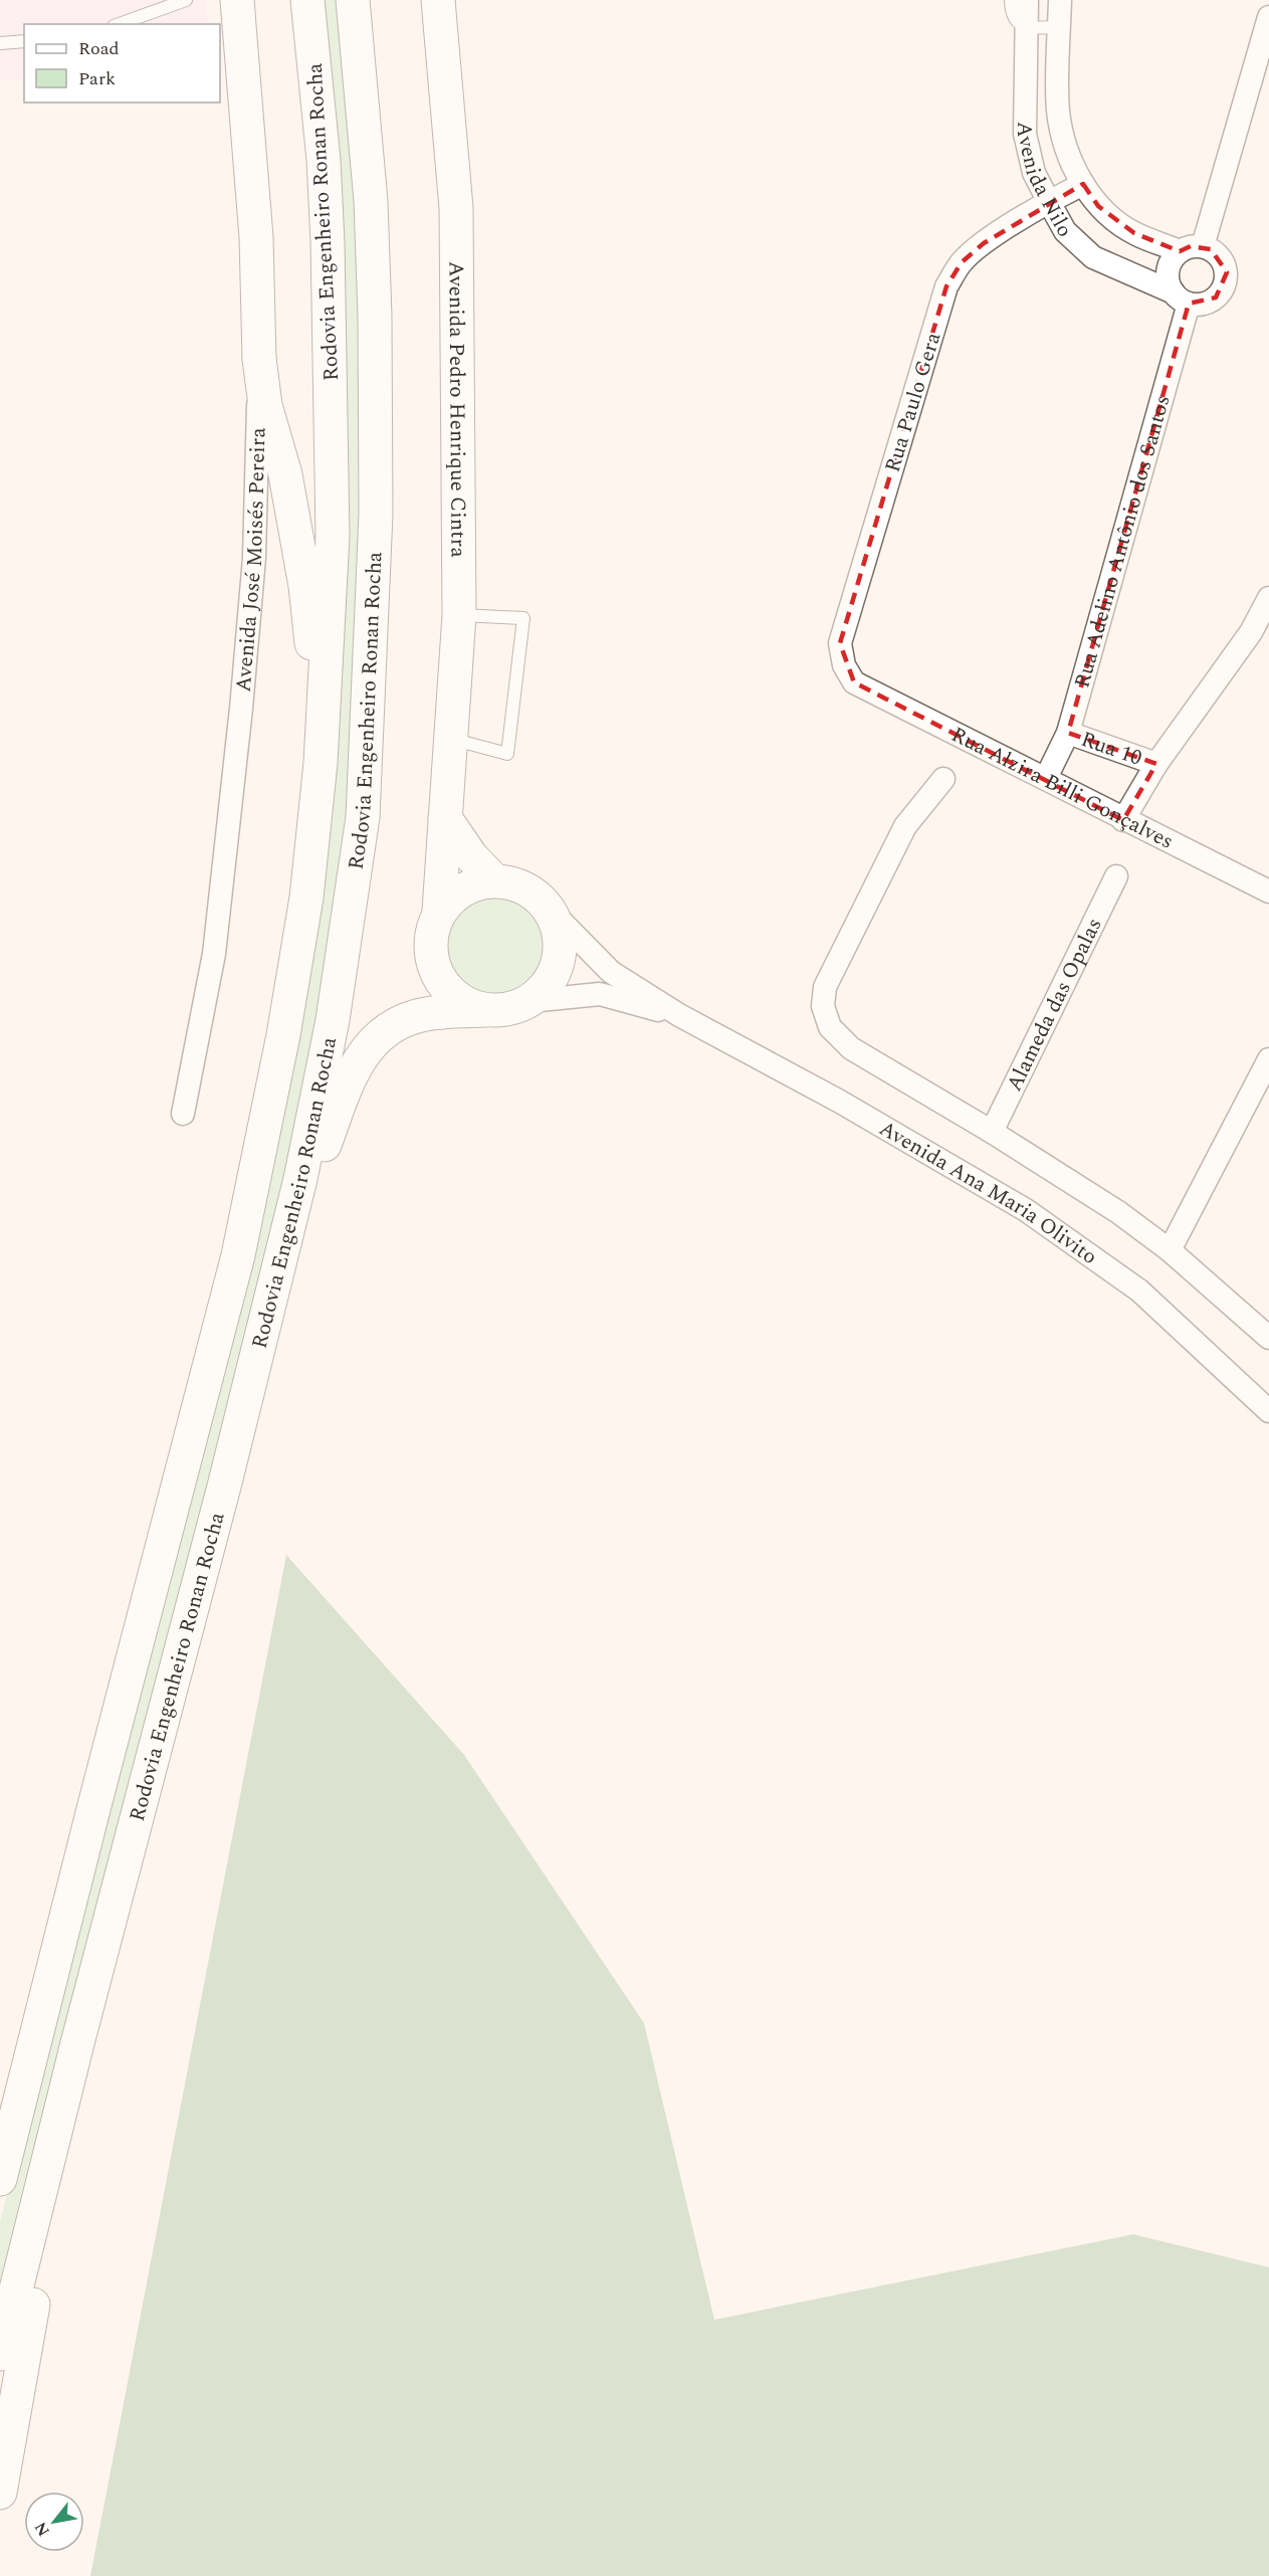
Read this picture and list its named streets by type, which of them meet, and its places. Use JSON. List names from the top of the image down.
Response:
{
  "streets": {
    "main road": ["Rodovia Engenheiro Ronan Rocha", "Avenida Pedro Henrique Cintra", "Avenida José Moisés Pereira"],
    "street": [
      "Avenida Nilo",
      "Rua Paulo Gera",
      "Rua Adelino Antônio dos Santos",
      "Rua 10",
      "Rua Alzira Billi Gonçalves",
      "Alameda das Opalas",
      "Avenida Ana Maria Olivito"
    ]
  },
  "crossings": [
    ["Avenida Nilo", "Rua Paulo Gera"],
    ["Avenida Nilo", "Rua Adelino Antônio dos Santos"],
    ["Rua Paulo Gera", "Rua Alzira Billi Gonçalves"],
    ["Avenida Pedro Henrique Cintra", "Avenida Ana Maria Olivito"],
    ["Rua Adelino Antônio dos Santos", "Rua 10"],
    ["Rua Adelino Antônio dos Santos", "Rua Alzira Billi Gonçalves"]
  ],
  "legend": ["Road", "Park"],
  "north": "bottom left"
}
